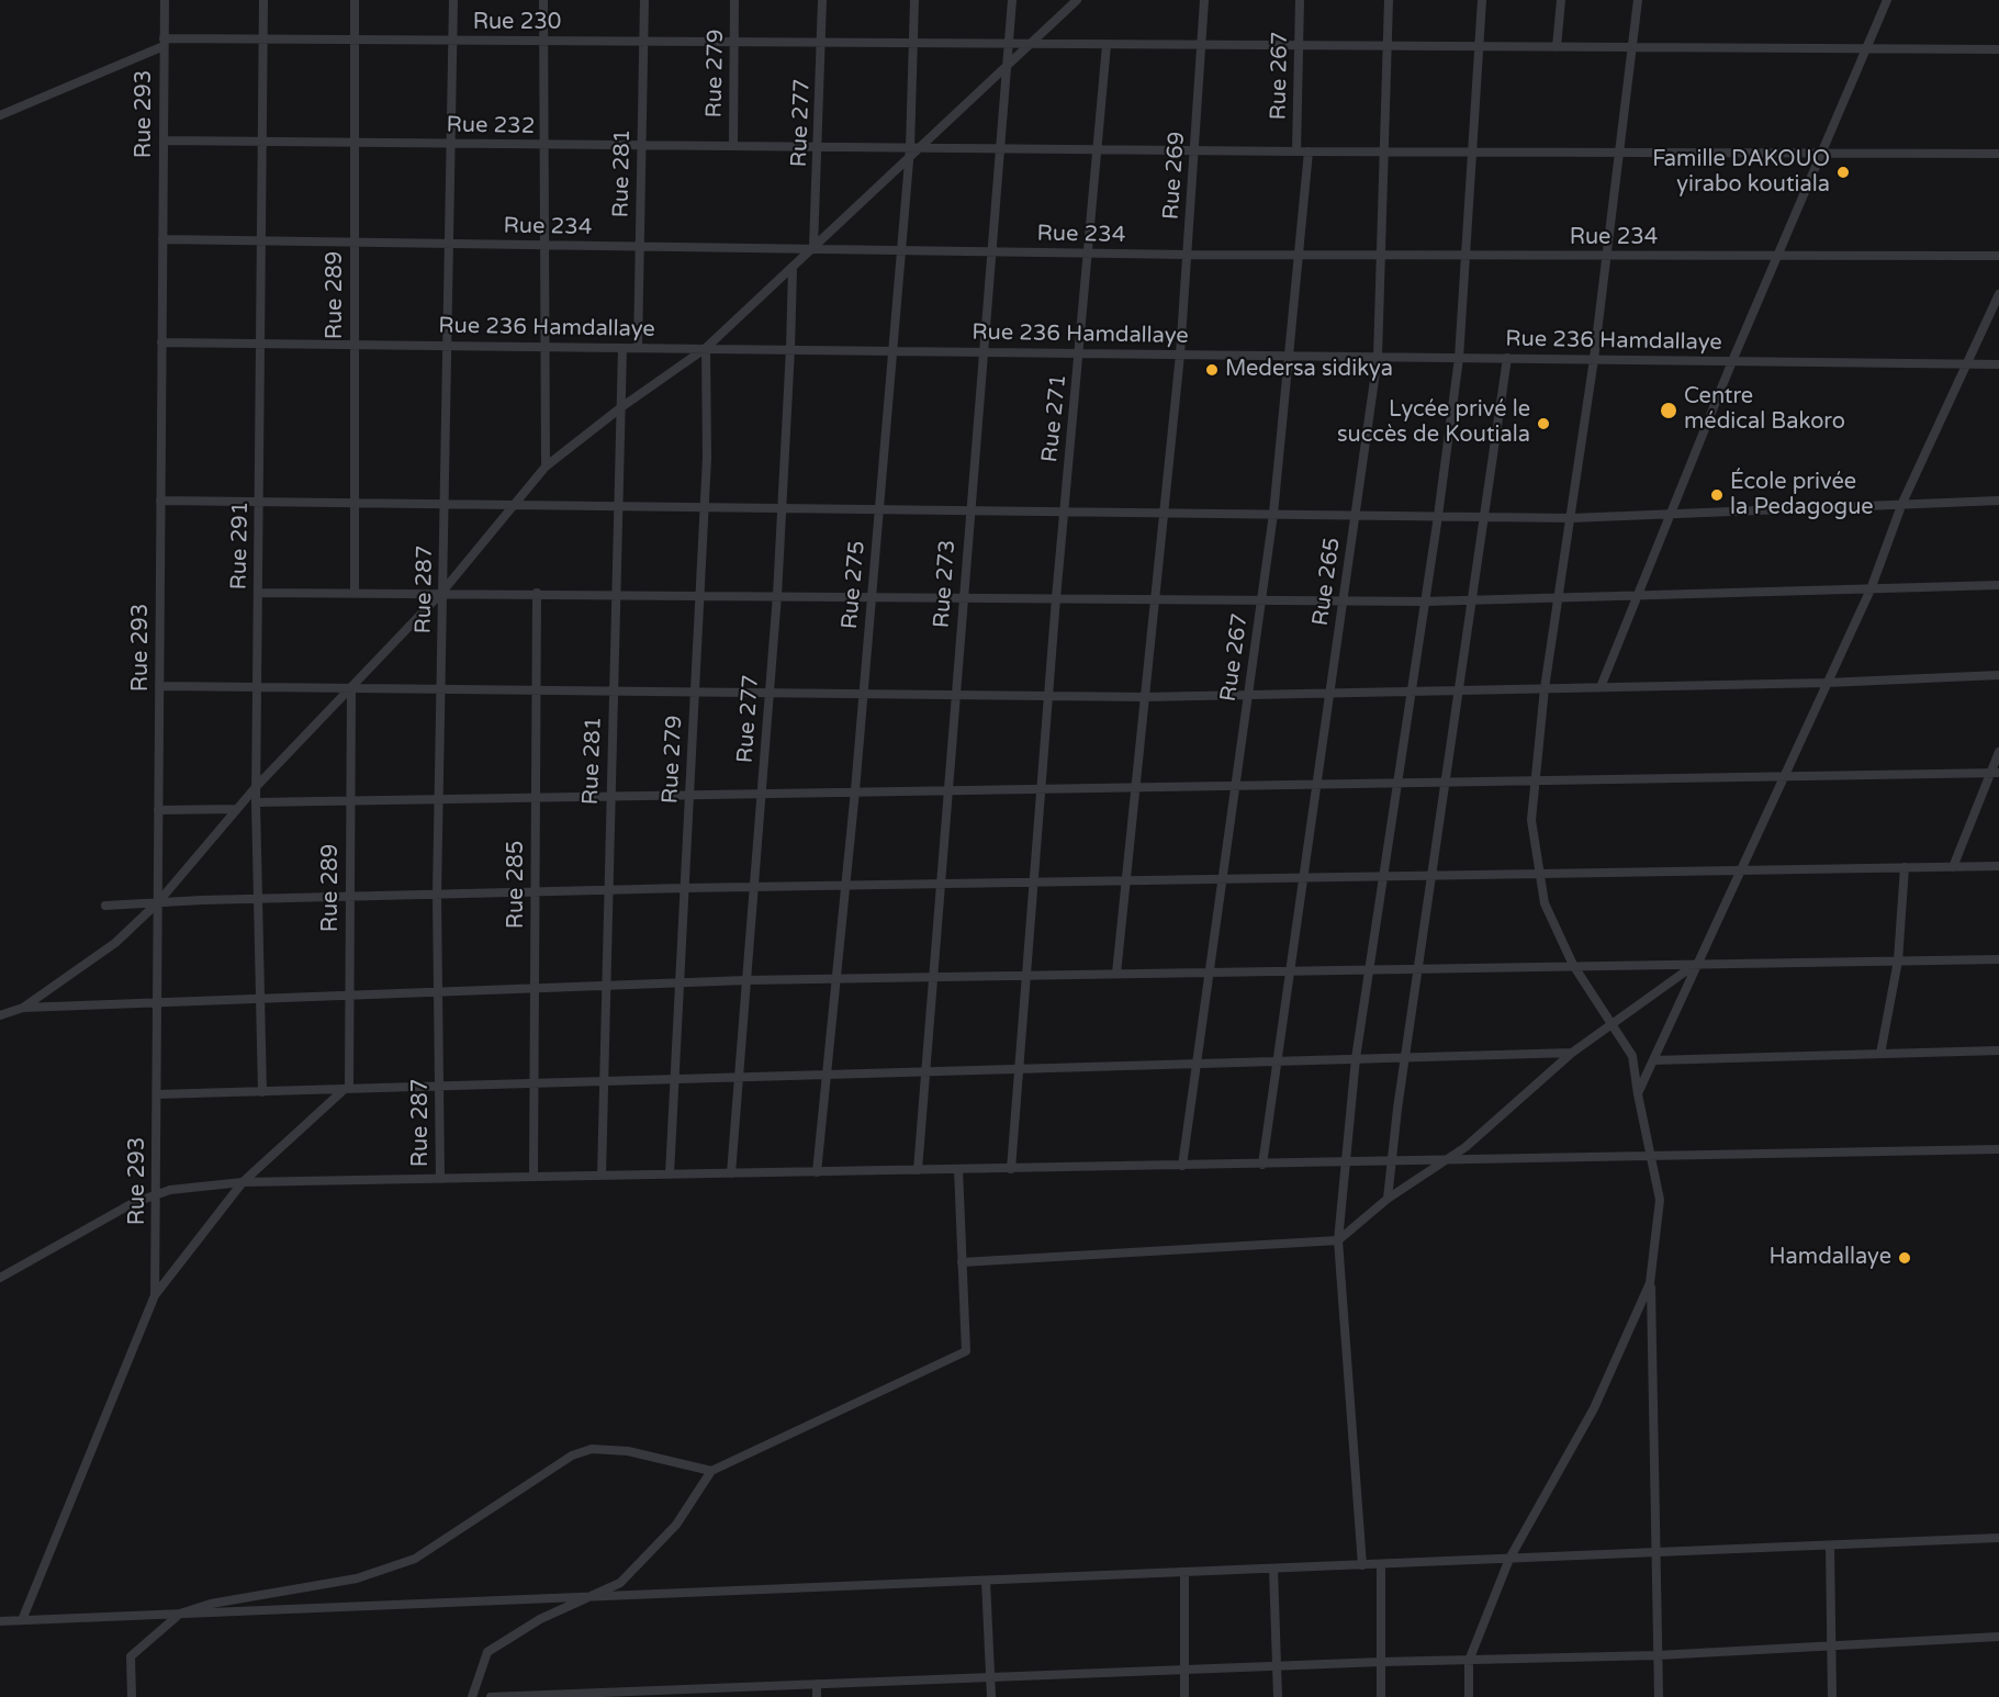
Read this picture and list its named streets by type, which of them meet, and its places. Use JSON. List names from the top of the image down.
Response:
{
  "streets": {
    "street": [
      "Rue 230",
      "Rue 279",
      "Rue 267",
      "Rue 293",
      "Rue 277",
      "Rue 232",
      "Rue 281",
      "Rue 269",
      "Rue 234",
      "Rue 289",
      "Rue 236 Hamdallaye",
      "Rue 271",
      "Rue 291",
      "Rue 265",
      "Rue 273",
      "Rue 275",
      "Rue 287",
      "Rue 285"
    ]
  },
  "crossings": [
    ["Rue 230", "Rue 279"],
    ["Rue 230", "Rue 267"],
    ["Rue 230", "Rue 293"],
    ["Rue 230", "Rue 277"],
    ["Rue 230", "Rue 281"],
    ["Rue 230", "Rue 269"],
    ["Rue 230", "Rue 289"],
    ["Rue 230", "Rue 271"],
    ["Rue 230", "Rue 291"],
    ["Rue 230", "Rue 265"],
    ["Rue 230", "Rue 273"],
    ["Rue 230", "Rue 275"],
    ["Rue 230", "Rue 287"],
    ["Rue 279", "Rue 232"],
    ["Rue 279", "Rue 236 Hamdallaye"],
    ["Rue 267", "Rue 232"],
    ["Rue 267", "Rue 234"],
    ["Rue 267", "Rue 236 Hamdallaye"],
    ["Rue 293", "Rue 232"],
    ["Rue 293", "Rue 234"],
    ["Rue 293", "Rue 236 Hamdallaye"],
    ["Rue 277", "Rue 232"],
    ["Rue 277", "Rue 234"],
    ["Rue 277", "Rue 236 Hamdallaye"],
    ["Rue 232", "Rue 281"],
    ["Rue 232", "Rue 269"],
    ["Rue 232", "Rue 289"],
    ["Rue 232", "Rue 271"],
    ["Rue 232", "Rue 291"],
    ["Rue 232", "Rue 265"],
    ["Rue 232", "Rue 273"],
    ["Rue 232", "Rue 275"],
    ["Rue 232", "Rue 287"],
    ["Rue 281", "Rue 234"],
    ["Rue 281", "Rue 236 Hamdallaye"],
    ["Rue 269", "Rue 234"],
    ["Rue 269", "Rue 236 Hamdallaye"],
    ["Rue 234", "Rue 289"],
    ["Rue 234", "Rue 271"],
    ["Rue 234", "Rue 291"],
    ["Rue 234", "Rue 265"],
    ["Rue 234", "Rue 273"],
    ["Rue 234", "Rue 275"],
    ["Rue 234", "Rue 287"],
    ["Rue 289", "Rue 236 Hamdallaye"],
    ["Rue 236 Hamdallaye", "Rue 271"],
    ["Rue 236 Hamdallaye", "Rue 291"],
    ["Rue 236 Hamdallaye", "Rue 265"],
    ["Rue 236 Hamdallaye", "Rue 273"],
    ["Rue 236 Hamdallaye", "Rue 275"],
    ["Rue 236 Hamdallaye", "Rue 287"]
  ],
  "places": [
    "Famille DAKOUO yirabo koutiala",
    "Medersa sidikya",
    "Centre médical Bakoro",
    "Lycée privé le succès de Koutiala",
    "École privée la Pedagogue",
    "Hamdallaye"
  ]
}
